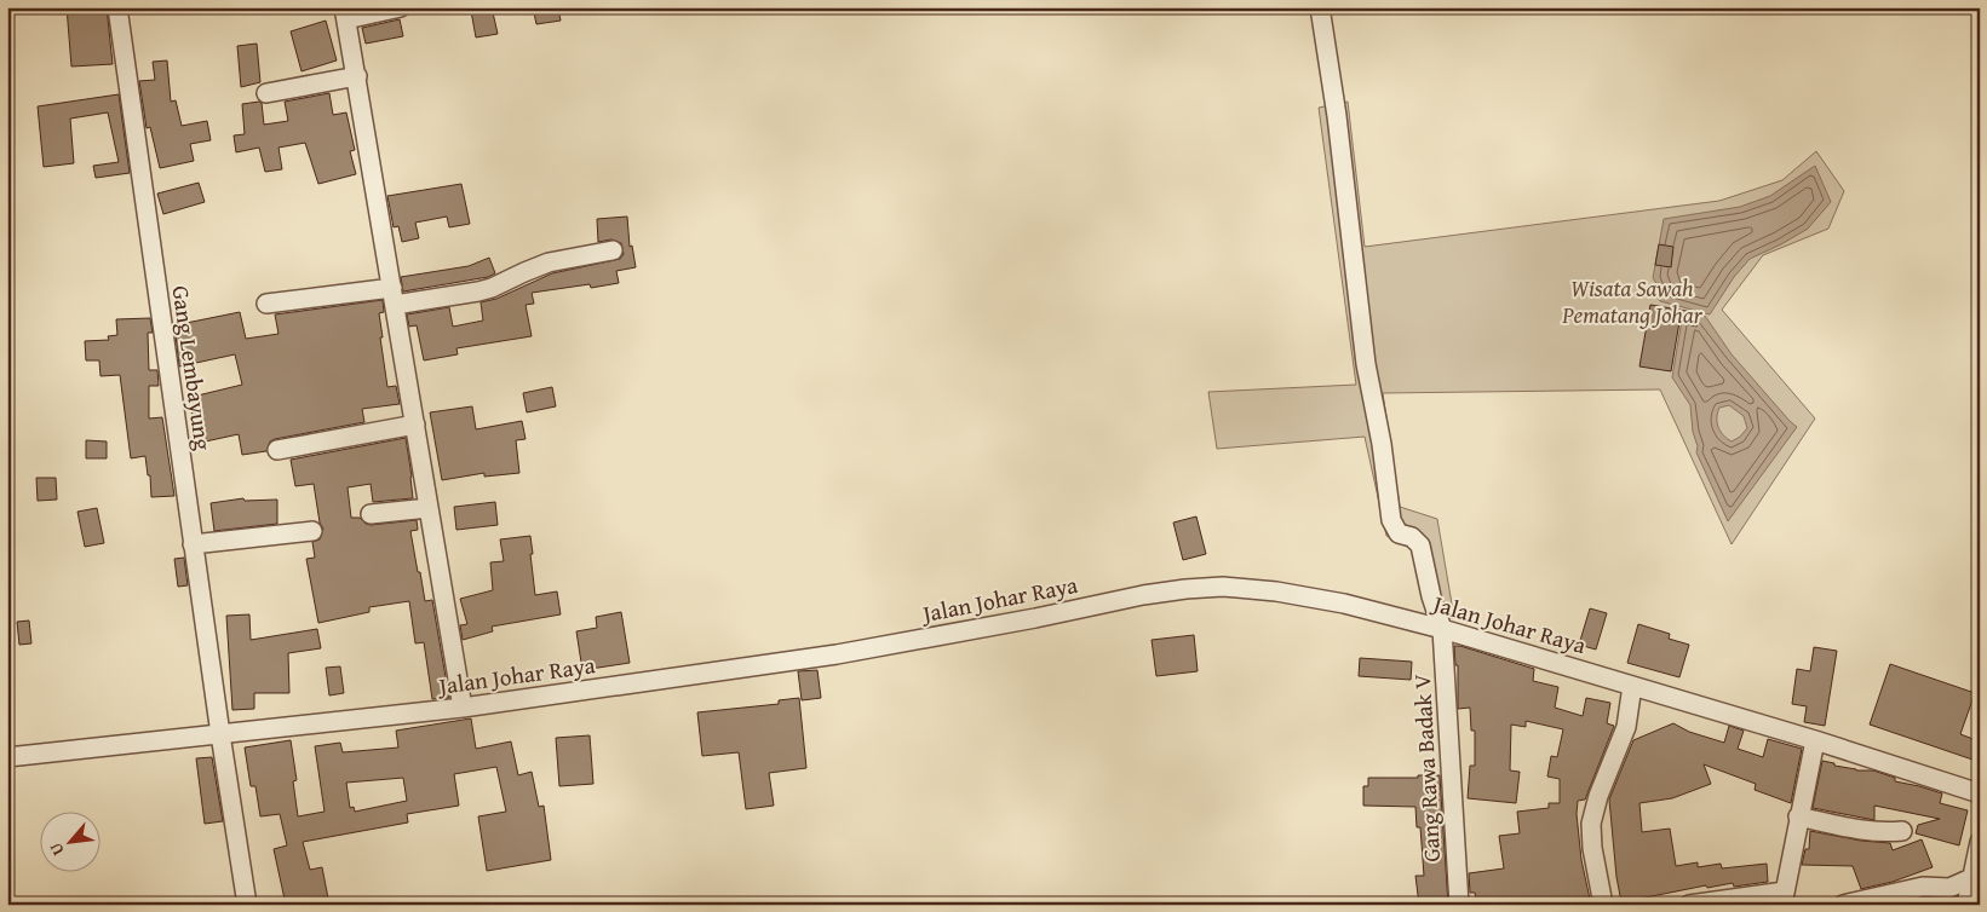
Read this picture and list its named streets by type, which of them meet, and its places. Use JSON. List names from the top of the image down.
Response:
{
  "streets": {
    "street": ["Gang Lembayung", "Jalan Johar Raya", "Gang Rawa Badak V"]
  },
  "crossings": [
    ["Gang Lembayung", "Jalan Johar Raya"],
    ["Jalan Johar Raya", "Gang Rawa Badak V"]
  ],
  "parks": ["Wisata Sawah Pematang Johar"],
  "north": "bottom left"
}
